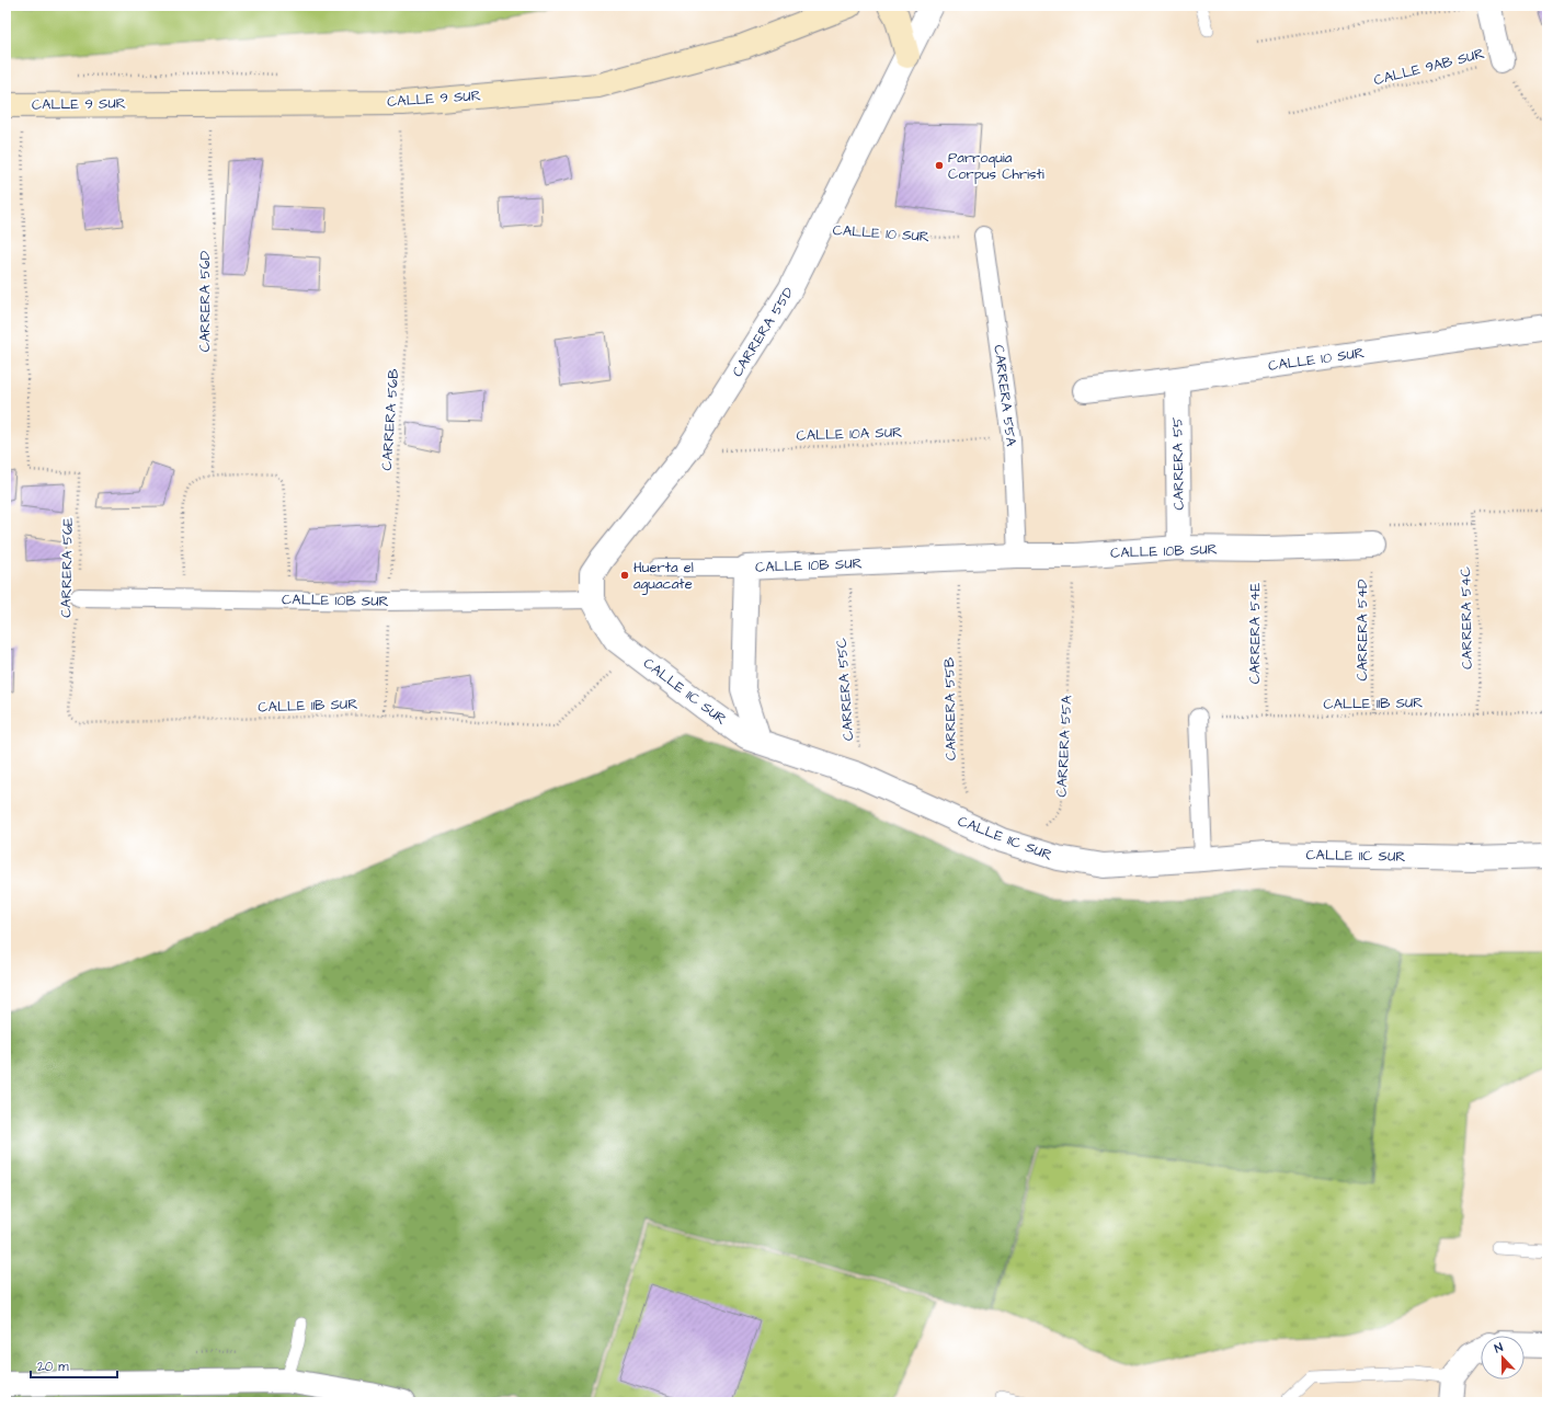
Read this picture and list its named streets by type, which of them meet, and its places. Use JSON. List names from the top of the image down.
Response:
{
  "streets": {
    "main road": ["CALLE 9 SUR"],
    "street": [
      "CALLE 10 SUR",
      "CARRERA 55D",
      "CARRERA 55A",
      "CARRERA 55",
      "CALLE 10B SUR",
      "CALLE 11C SUR"
    ],
    "path": [
      "CALLE 9AB SUR",
      "CARRERA 56D",
      "CARRERA 56B",
      "CALLE 10A SUR",
      "CARRERA 56E",
      "CARRERA 54C",
      "CARRERA 54D",
      "CARRERA 54E",
      "CARRERA 55C",
      "CALLE 11B SUR",
      "CARRERA 55B"
    ]
  },
  "crossings": [
    ["CALLE 10 SUR", "CARRERA 55D"],
    ["CALLE 10 SUR", "CARRERA 55"],
    ["CARRERA 55D", "CALLE 10A SUR"],
    ["CARRERA 55D", "CALLE 10B SUR"],
    ["CARRERA 55D", "CALLE 11C SUR"],
    ["CARRERA 55D", "CALLE 11B SUR"],
    ["CARRERA 55A", "CALLE 10A SUR"],
    ["CARRERA 55A", "CALLE 10B SUR"],
    ["CARRERA 55A", "CALLE 11C SUR"],
    ["CARRERA 56B", "CALLE 10B SUR"],
    ["CARRERA 56B", "CALLE 11B SUR"],
    ["CARRERA 55", "CALLE 10B SUR"],
    ["CALLE 10B SUR", "CARRERA 56E"],
    ["CALLE 10B SUR", "CARRERA 54D"],
    ["CALLE 10B SUR", "CARRERA 54E"],
    ["CALLE 10B SUR", "CARRERA 55C"],
    ["CALLE 10B SUR", "CARRERA 55B"],
    ["CARRERA 56E", "CALLE 11B SUR"],
    ["CARRERA 54C", "CALLE 11B SUR"],
    ["CARRERA 54D", "CALLE 11B SUR"],
    ["CARRERA 54E", "CALLE 11B SUR"],
    ["CALLE 11C SUR", "CALLE 11B SUR"]
  ],
  "places": ["Parroquia Corpus Christi", "Huerta el aguacate"],
  "scale_bar": "20 m",
  "north": "top"
}
